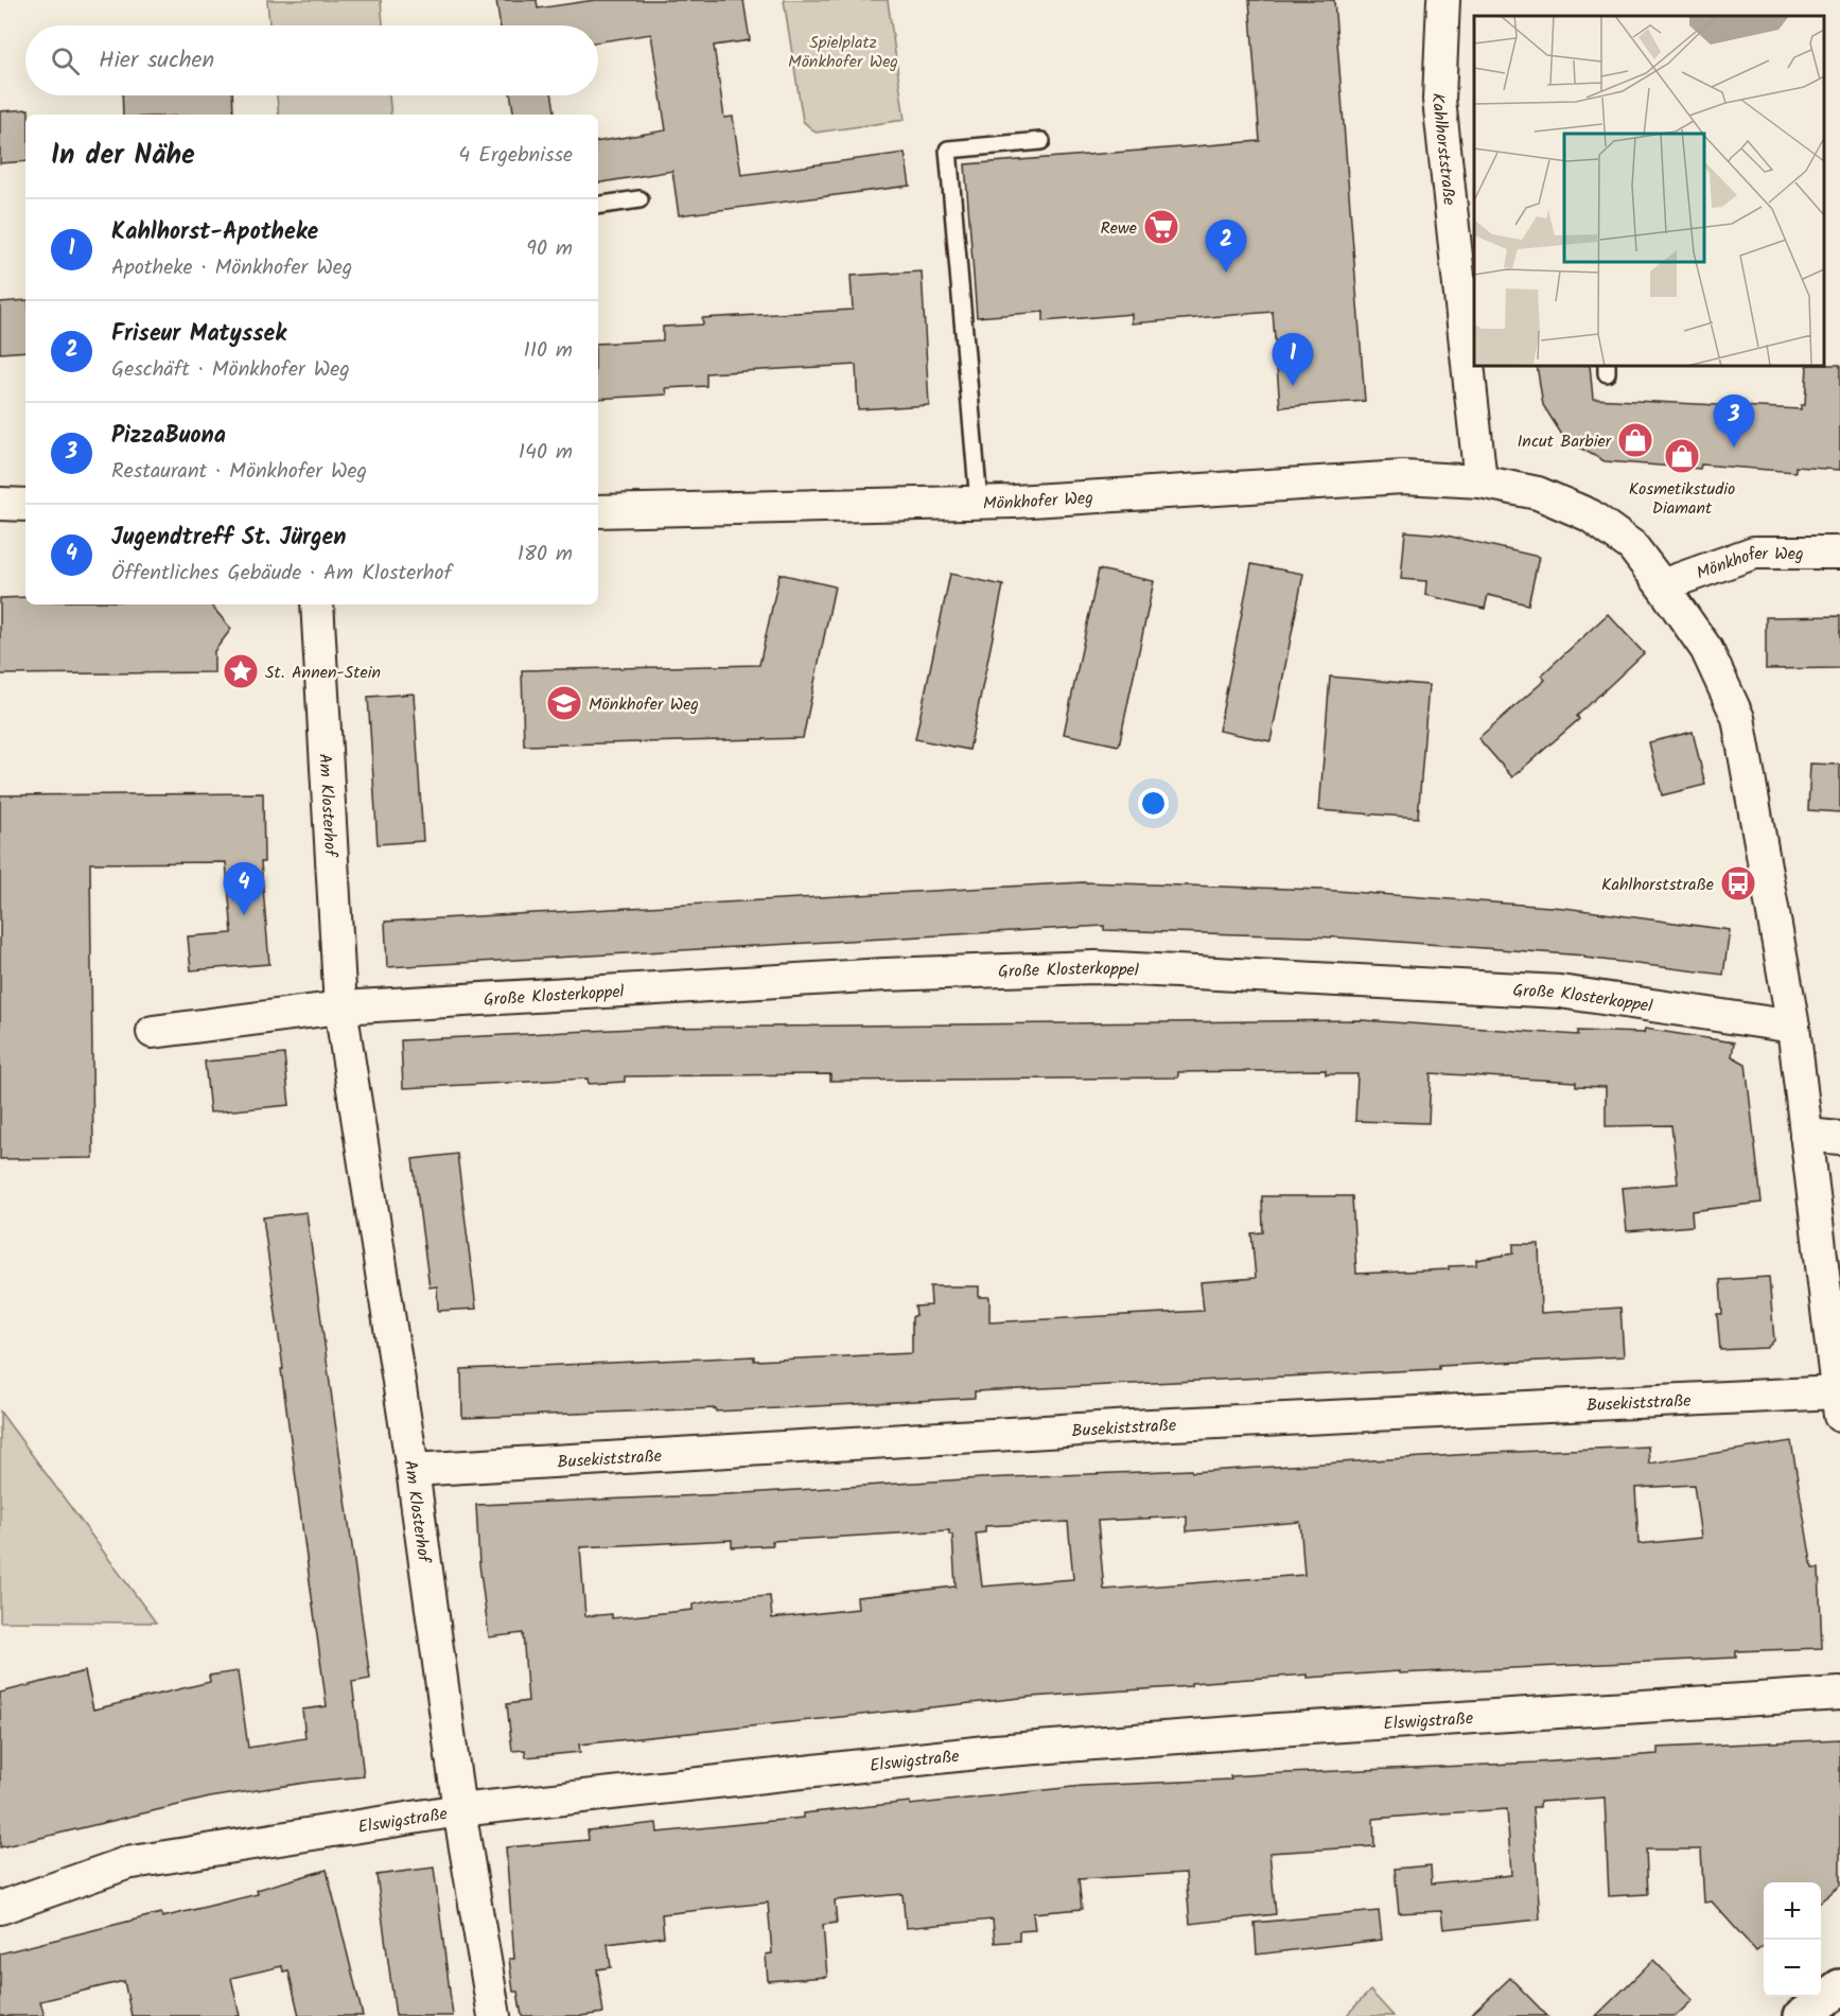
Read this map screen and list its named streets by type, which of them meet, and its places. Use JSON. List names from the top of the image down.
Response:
{
  "streets": {
    "street": [
      "Kahlhorststraße",
      "Mönkhofer Weg",
      "Am Klosterhof",
      "Große Klosterkoppel",
      "Busekiststraße",
      "Elswigstraße"
    ]
  },
  "crossings": [
    ["Kahlhorststraße", "Mönkhofer Weg"],
    ["Am Klosterhof", "Große Klosterkoppel"],
    ["Am Klosterhof", "Busekiststraße"],
    ["Am Klosterhof", "Elswigstraße"]
  ],
  "parks": ["Spielplatz Mönkhofer Weg"],
  "places": {
    "supermarket": ["Rewe"],
    "shop": ["Incut Barbier", "Kosmetikstudio Diamant"],
    "place": ["St. Annen-Stein"],
    "school or university": ["Mönkhofer Weg"],
    "bus stop": ["Kahlhorststraße"]
  },
  "page": {
    "search": "Hier suchen",
    "heading": ["In der Nähe", "4 Ergebnisse"],
    "list": [
      {
        "mark": "1",
        "name": "Kahlhorst-Apotheke",
        "note": "Apotheke · Mönkhofer Weg",
        "value": "90 m"
      },
      {
        "mark": "2",
        "name": "Friseur Matyssek",
        "note": "Geschäft · Mönkhofer Weg",
        "value": "110 m"
      },
      {
        "mark": "3",
        "name": "PizzaBuona",
        "note": "Restaurant · Mönkhofer Weg",
        "value": "140 m"
      },
      {
        "mark": "4",
        "name": "Jugendtreff St. Jürgen",
        "note": "Öffentliches Gebäude · Am Klosterhof",
        "value": "180 m"
      }
    ],
    "pins": [
      "2",
      "1",
      "3",
      "4"
    ],
    "map_buttons": ["+", "−"]
  }
}
